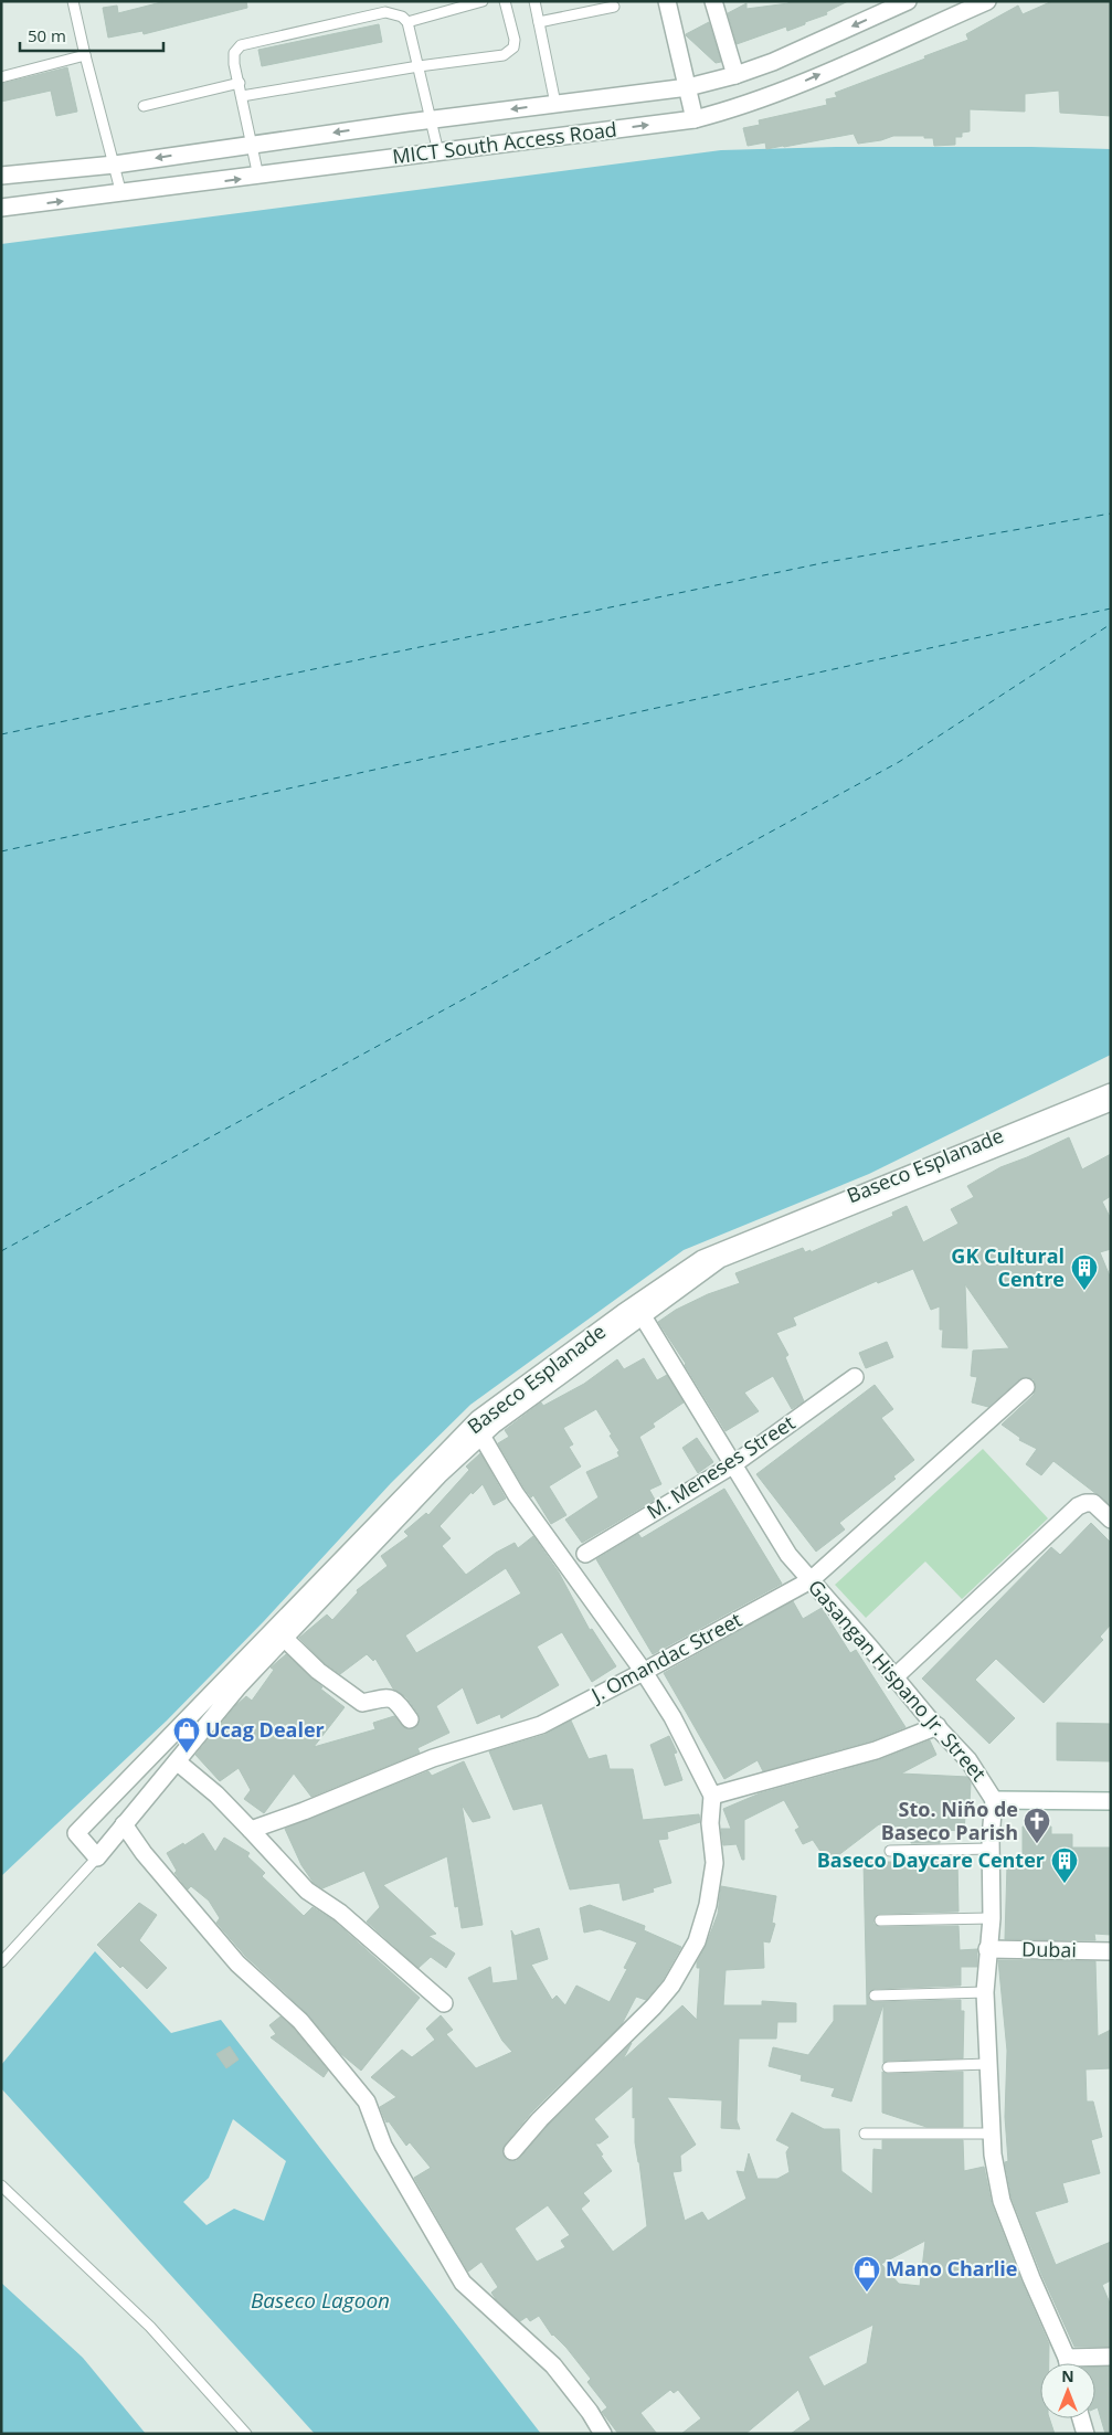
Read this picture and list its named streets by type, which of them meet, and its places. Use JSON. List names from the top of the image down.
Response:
{
  "streets": {
    "street": [
      "MICT South Access Road",
      "Baseco Esplanade",
      "M. Meneses Street",
      "J. Omandac Street",
      "Gasangan Hispano Jr. Street",
      "Dubai"
    ]
  },
  "crossings": [
    ["M. Meneses Street", "Gasangan Hispano Jr. Street"],
    ["J. Omandac Street", "Gasangan Hispano Jr. Street"],
    ["Gasangan Hispano Jr. Street", "Dubai"]
  ],
  "water": ["Baseco Lagoon"],
  "places": {
    "building": ["GK Cultural Centre", "Baseco Daycare Center"],
    "shop": ["Ucag Dealer", "Mano Charlie"],
    "church": ["Sto. Niño de Baseco Parish"]
  },
  "scale_bar": "50 m",
  "north": "top"
}
